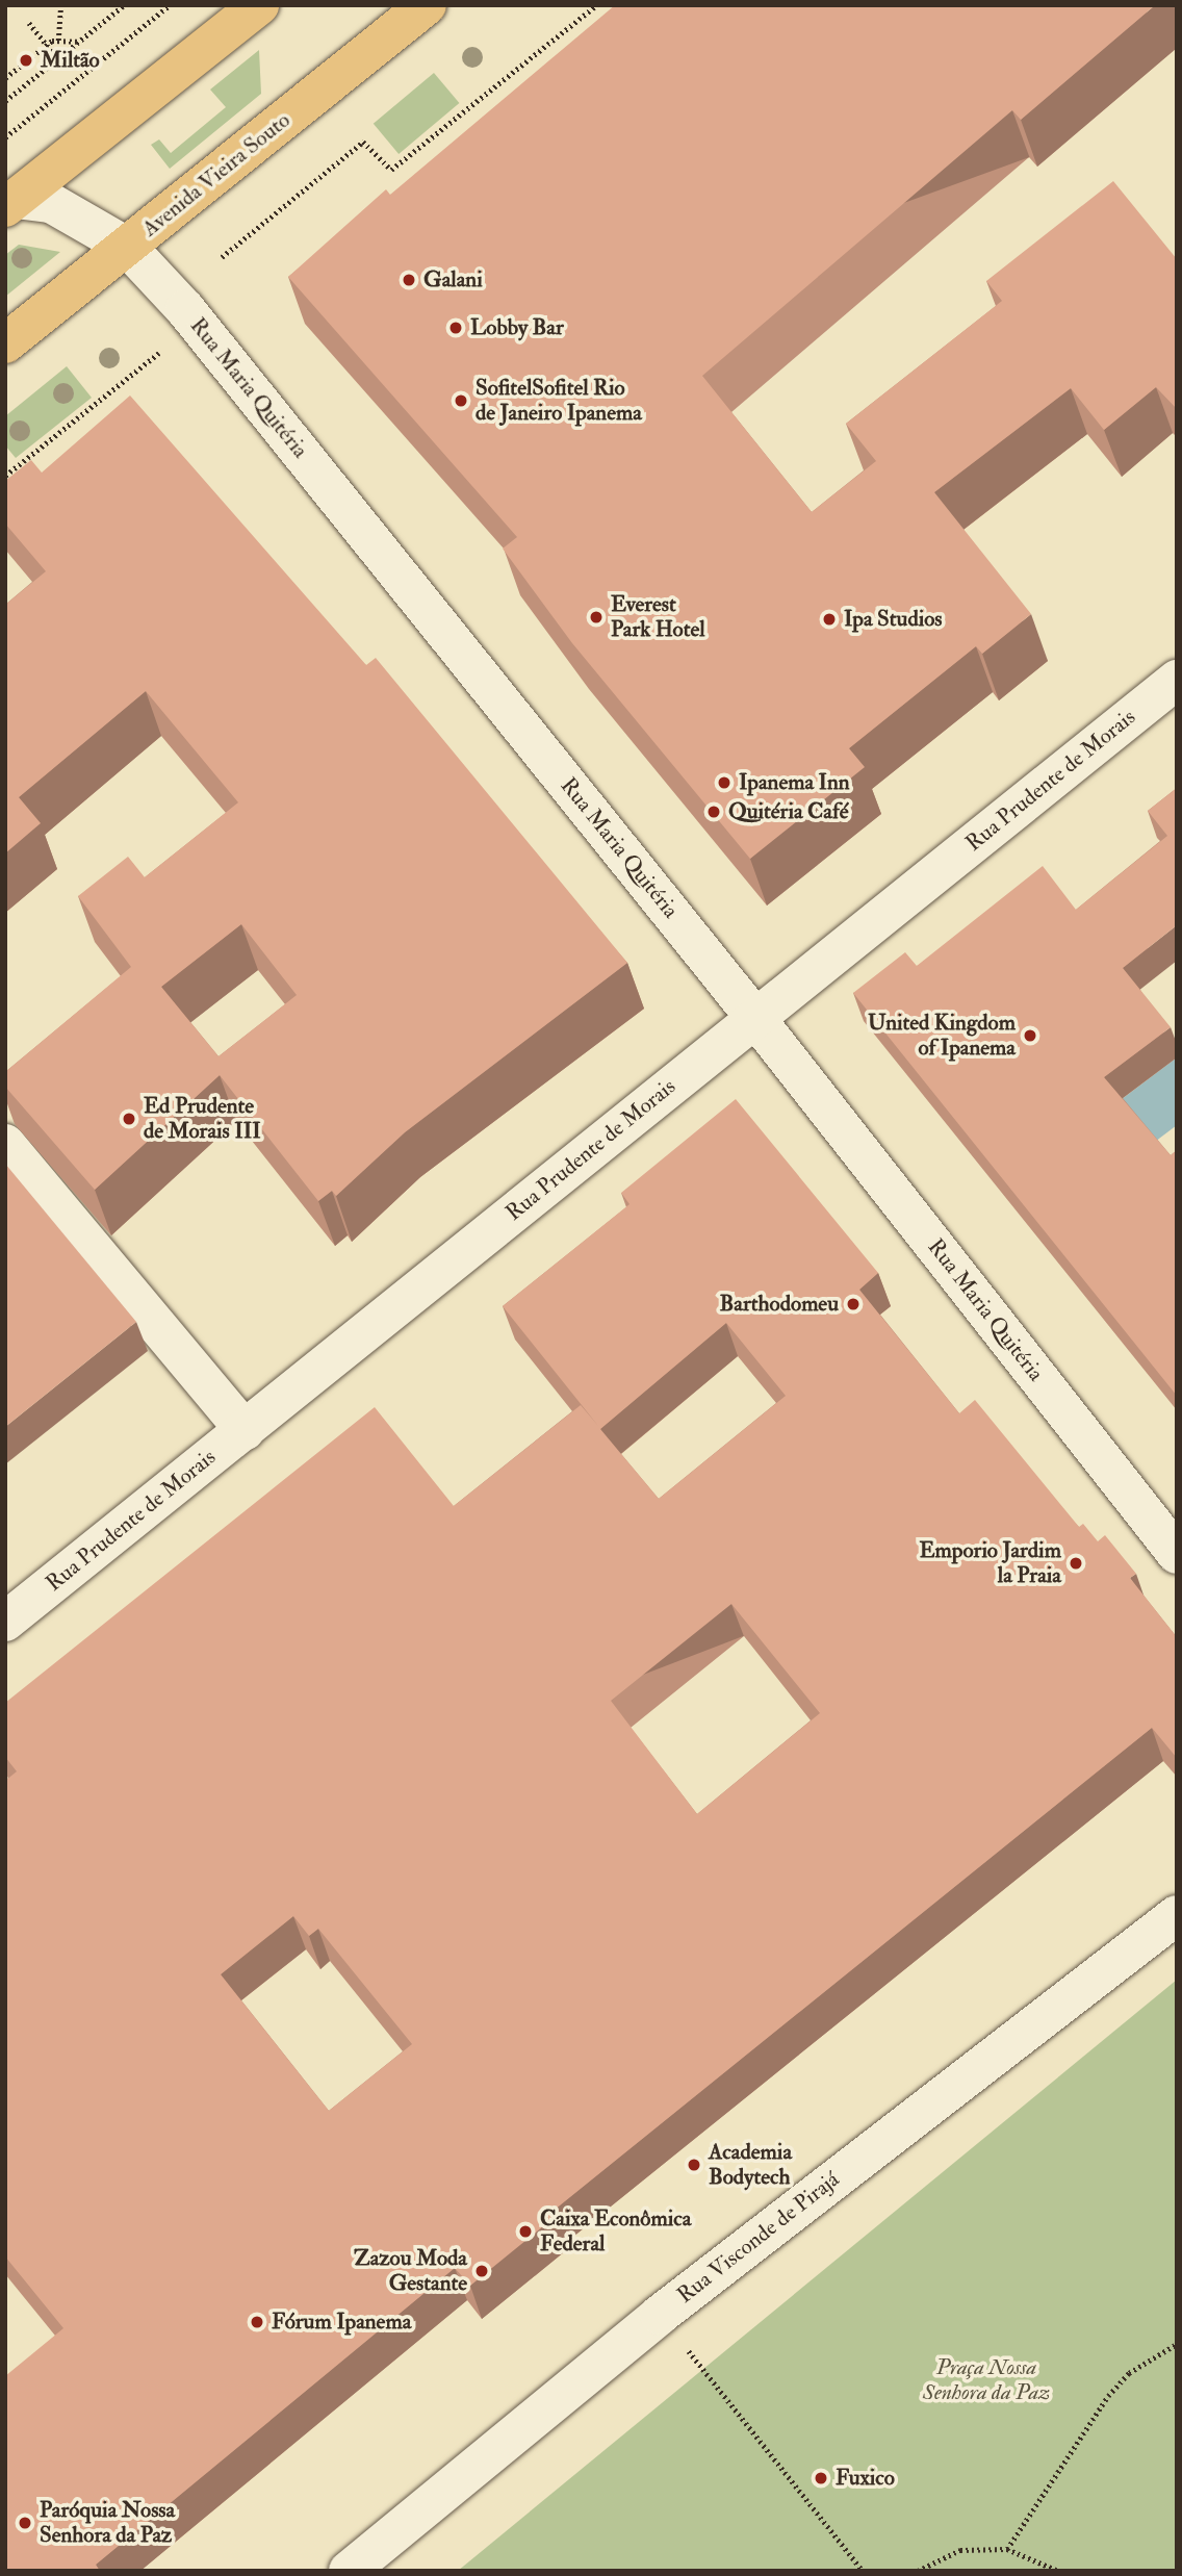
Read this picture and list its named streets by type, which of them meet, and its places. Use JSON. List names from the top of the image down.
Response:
{
  "streets": {
    "highway": ["Avenida Vieira Souto"],
    "main road": ["Rua Maria Quitéria", "Rua Prudente de Morais", "Rua Visconde de Pirajá"]
  },
  "crossings": [
    ["Avenida Vieira Souto", "Rua Maria Quitéria"],
    ["Rua Maria Quitéria", "Rua Prudente de Morais"]
  ],
  "parks": ["Praça Nossa Senhora da Paz"],
  "places": [
    "Miltão",
    "Galani",
    "Lobby Bar",
    "SofitelSofitel Rio de Janeiro Ipanema",
    "Everest Park Hotel",
    "Ipa Studios",
    "Ipanema Inn",
    "Quitéria Café",
    "United Kingdom of Ipanema",
    "Ed Prudente de Morais III",
    "Barthodomeu",
    "Emporio Jardim la Praia",
    "Academia Bodytech",
    "Caixa Econômica Federal",
    "Zazou Moda Gestante",
    "Fórum Ipanema",
    "Fuxico",
    "Paróquia Nossa Senhora da Paz"
  ]
}
